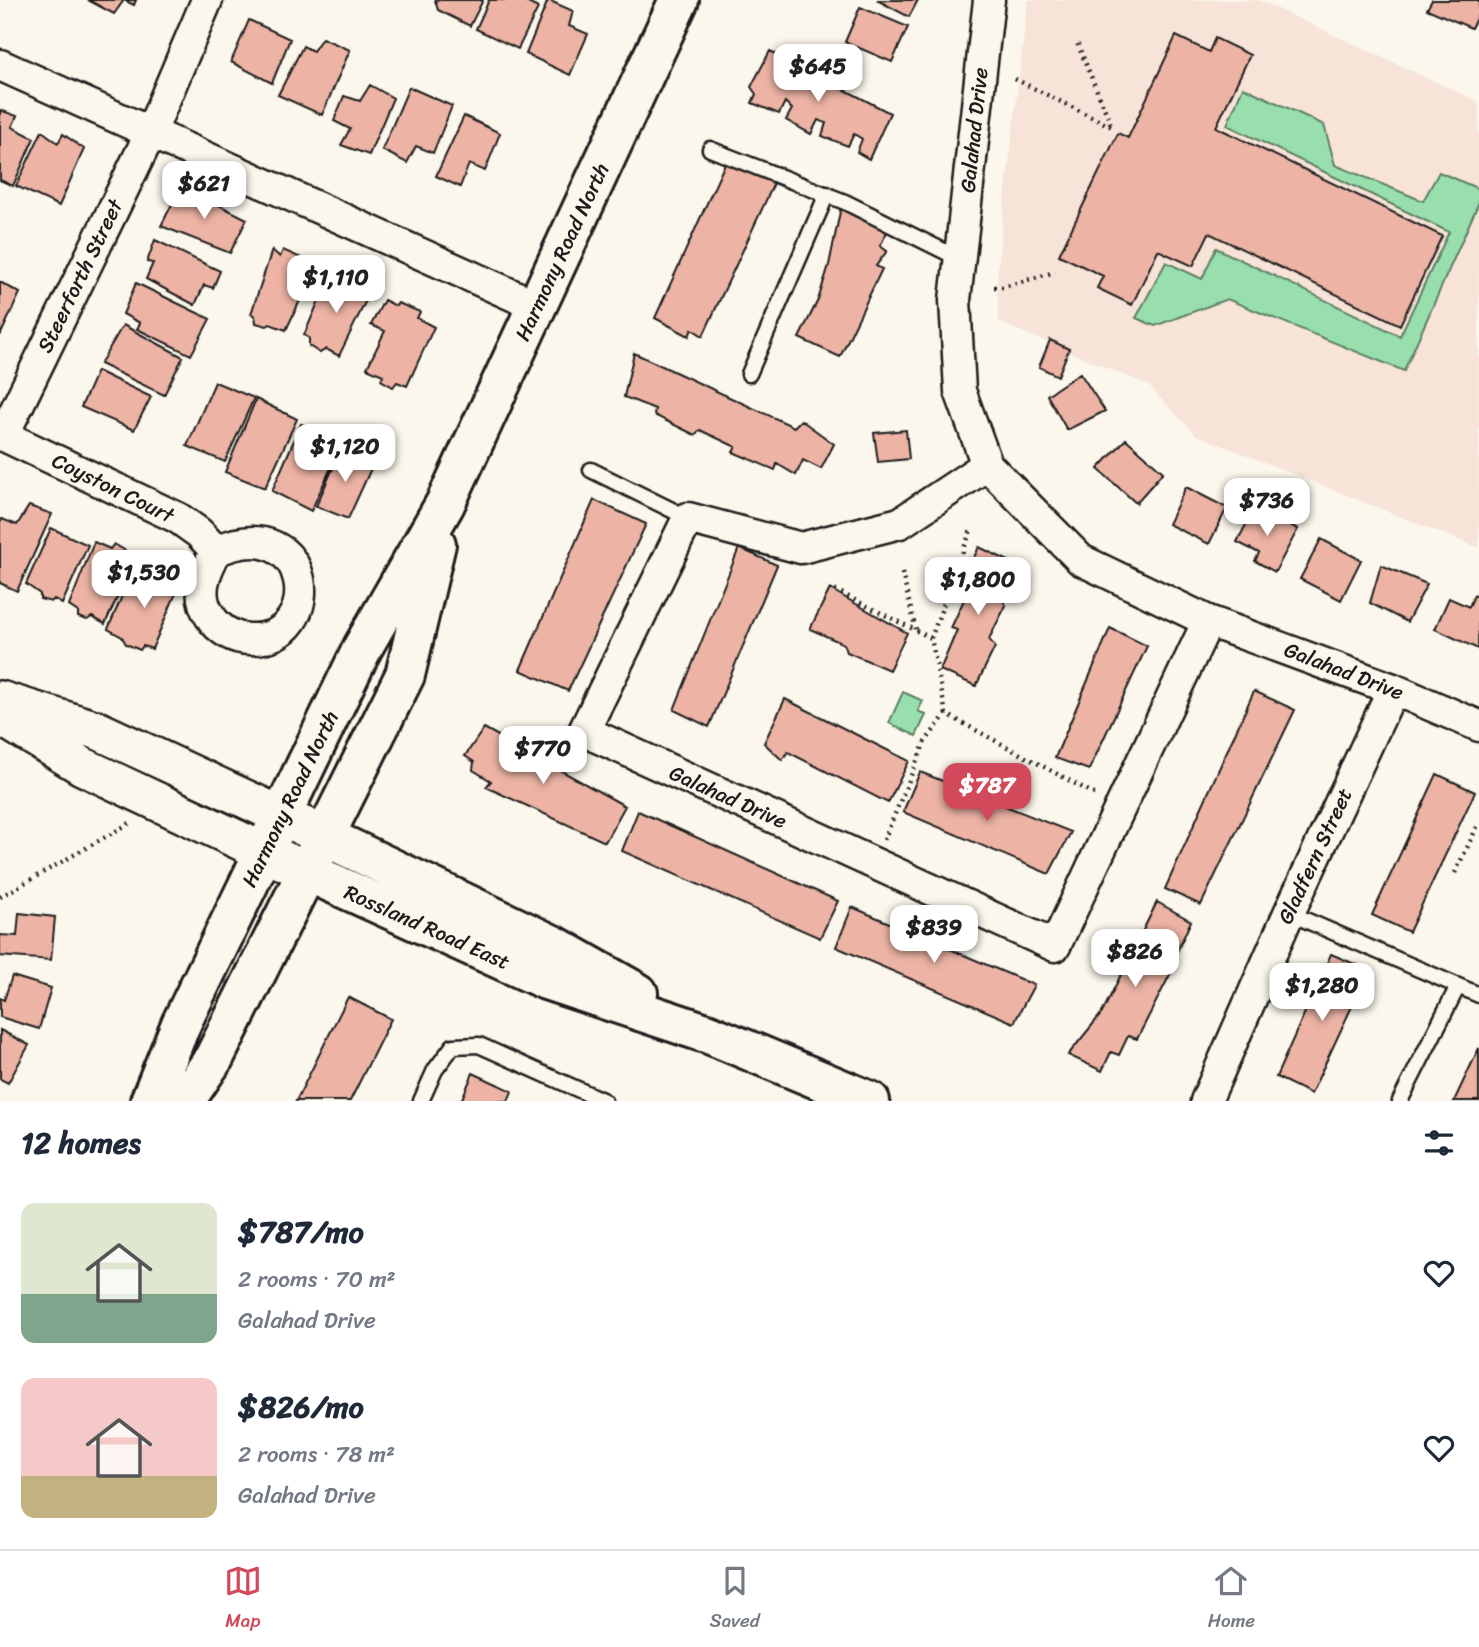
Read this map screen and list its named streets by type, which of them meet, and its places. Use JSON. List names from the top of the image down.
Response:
{
  "streets": {
    "main road": ["Harmony Road North", "Rossland Road East"],
    "street": [
      "Galahad Drive",
      "Steerforth Street",
      "Coyston Court",
      "Gladfern Street"
    ]
  },
  "crossings": [
    ["Galahad Drive", "Gladfern Street"],
    ["Harmony Road North", "Rossland Road East"],
    ["Steerforth Street", "Coyston Court"]
  ],
  "page": {
    "price": [
      "$645",
      "$621",
      "$1,110",
      "$1,120",
      "$736",
      "$1,530",
      "$1,800",
      "$770",
      "$787",
      "$839",
      "$826",
      "$1,280"
    ],
    "heading": "12 homes",
    "list": [
      {
        "name": "$787/mo",
        "note": "2 rooms · 70 m² · Galahad Drive"
      },
      {
        "name": "$826/mo",
        "note": "2 rooms · 78 m² · Galahad Drive"
      }
    ],
    "tabs": ["Map", "Saved", "Home"]
  }
}
